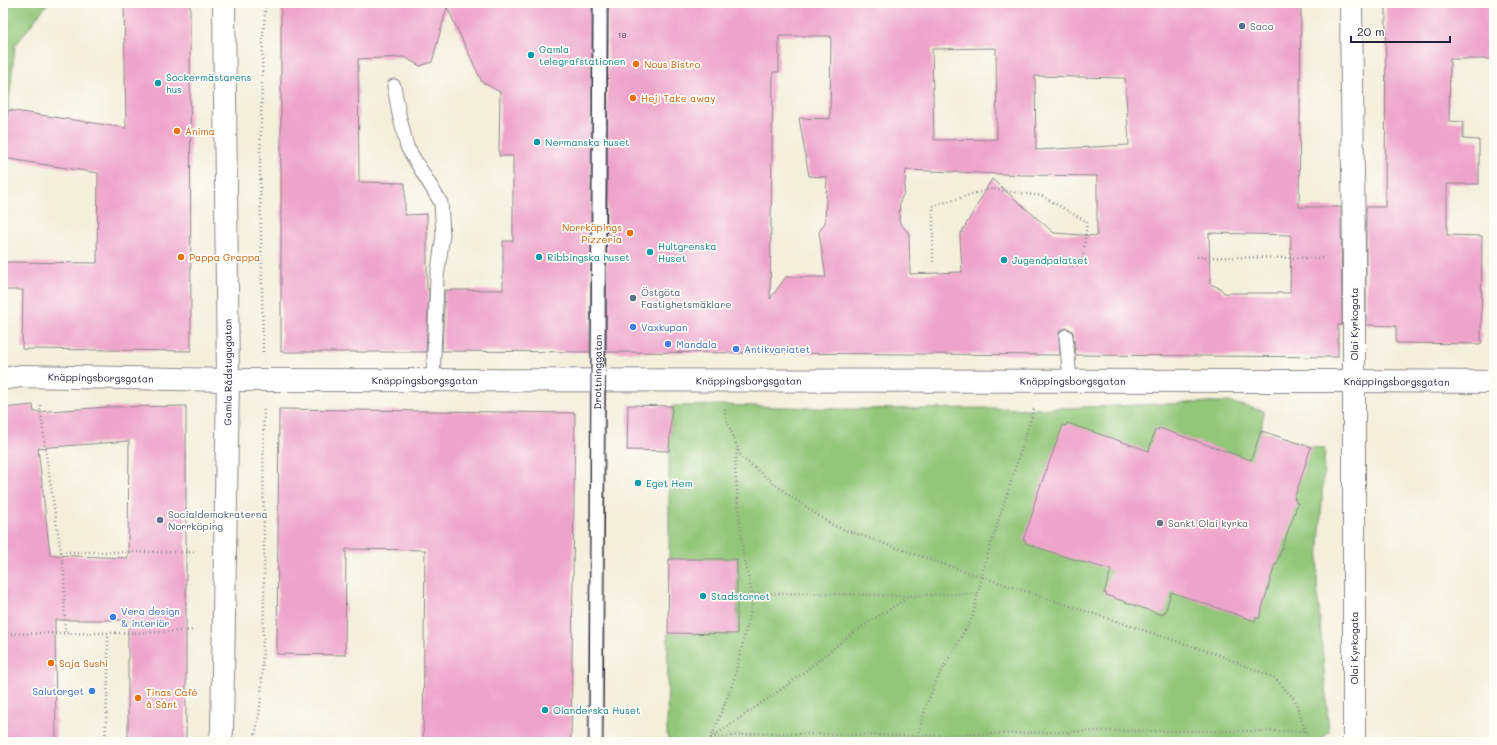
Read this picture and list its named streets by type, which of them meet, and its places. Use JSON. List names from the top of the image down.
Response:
{
  "streets": {
    "street": ["Olai Kyrkogata", "Gamla Rådstugugatan", "Knäppingsborgsgatan"],
    "lane": ["Drottninggatan"]
  },
  "crossings": [
    ["Olai Kyrkogata", "Knäppingsborgsgatan"],
    ["Gamla Rådstugugatan", "Knäppingsborgsgatan"],
    ["Drottninggatan", "Knäppingsborgsgatan"]
  ],
  "places": [
    "Saco",
    "Gamla telegrafstationen",
    "Nous Bistro",
    "Sockermästarens hus",
    "Hej! Take away",
    "Ánima",
    "Nermanska huset",
    "Norrköpings Pizzeria",
    "Hultgrenska Huset",
    "Pappa Grappa",
    "Ribbingska huset",
    "Jugendpalatset",
    "Östgöta Fastighetsmäklare",
    "Vaxkupan",
    "Mandala",
    "Antikvariatet",
    "Eget Hem",
    "Socialdemokraterna Norrköping",
    "Sankt Olai kyrka",
    "Stadstornet",
    "Vera design & interiör",
    "Soja Sushi",
    "Salutorget",
    "Tinas Café å Sånt",
    "Olanderska Huset"
  ],
  "house_numbers": ["19"],
  "scale_bar": "20 m"
}
